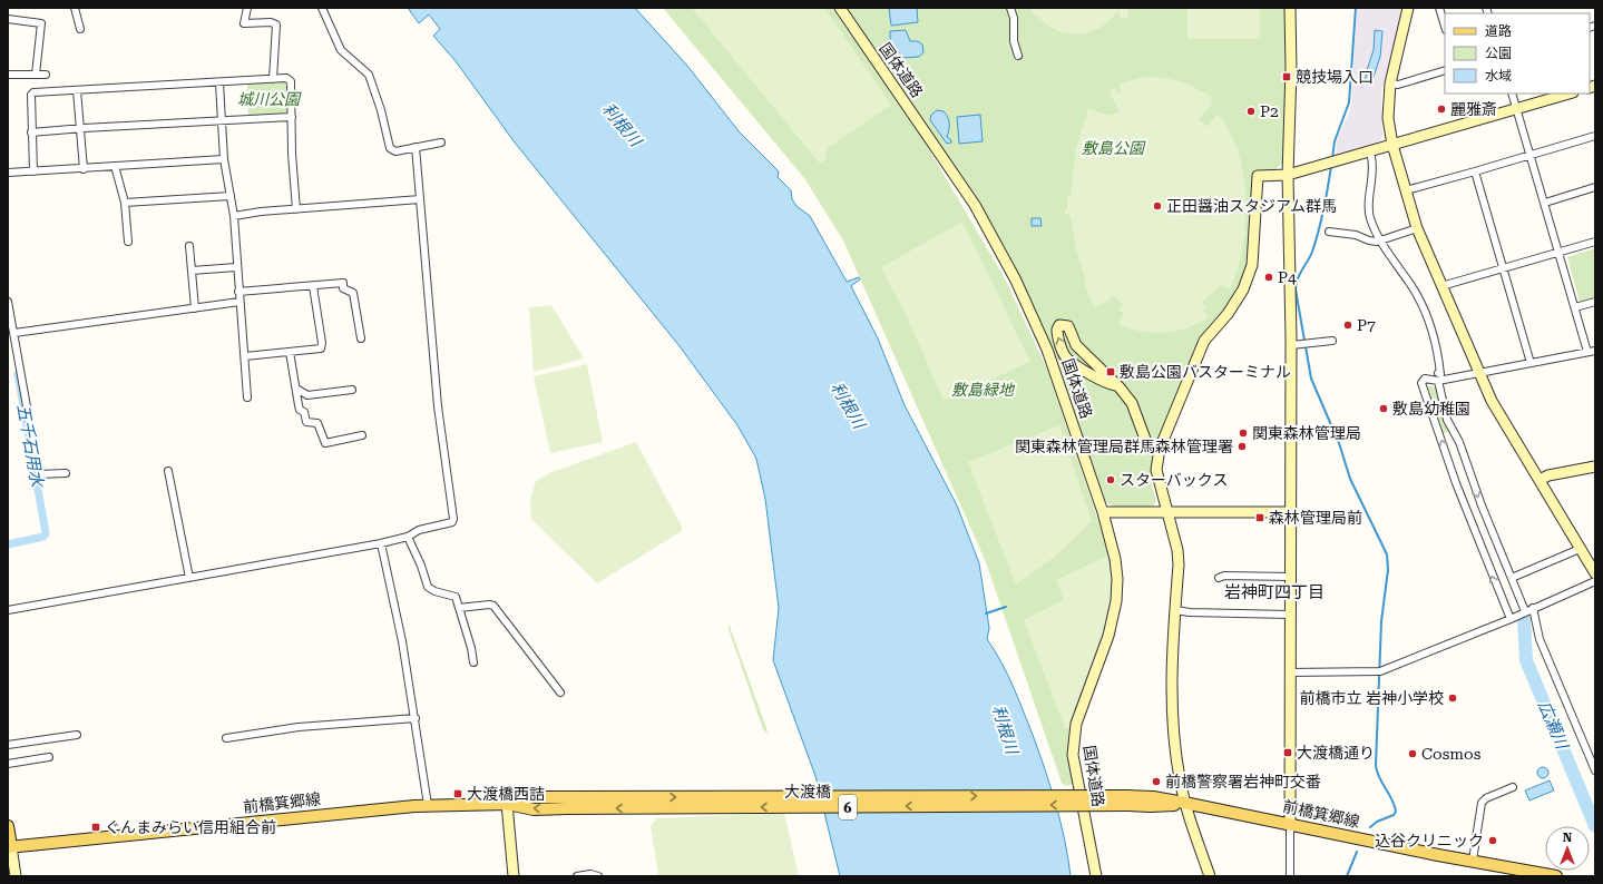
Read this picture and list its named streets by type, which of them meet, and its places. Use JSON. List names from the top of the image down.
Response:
{
  "streets": {
    "main road": ["大渡橋", "前橋箕郷線", "6"],
    "street": ["国体道路"]
  },
  "crossings": [
    ["大渡橋", "前橋箕郷線"]
  ],
  "districts": ["岩神町四丁目"],
  "water": ["利根川", "五千石用水", "広瀬川"],
  "parks": ["城川公園", "敷島公園", "敷島緑地"],
  "places": {
    "transit": [
      "競技場入口",
      "敷島公園バスターミナル",
      "森林管理局前",
      "大渡橋通り",
      "大渡橋西詰",
      "ぐんまみらい信用組合前"
    ],
    "other": [
      "麗雅斎",
      "P2",
      "正田醤油スタジアム群馬",
      "P4",
      "P7",
      "敷島幼稚園",
      "関東森林管理局",
      "関東森林管理局群馬森林管理署",
      "スターバックス",
      "前橋市立 岩神小学校",
      "Cosmos",
      "前橋警察署岩神町交番",
      "込谷クリニック"
    ]
  },
  "legend": ["道路", "公園", "水域"],
  "north": "top"
}
